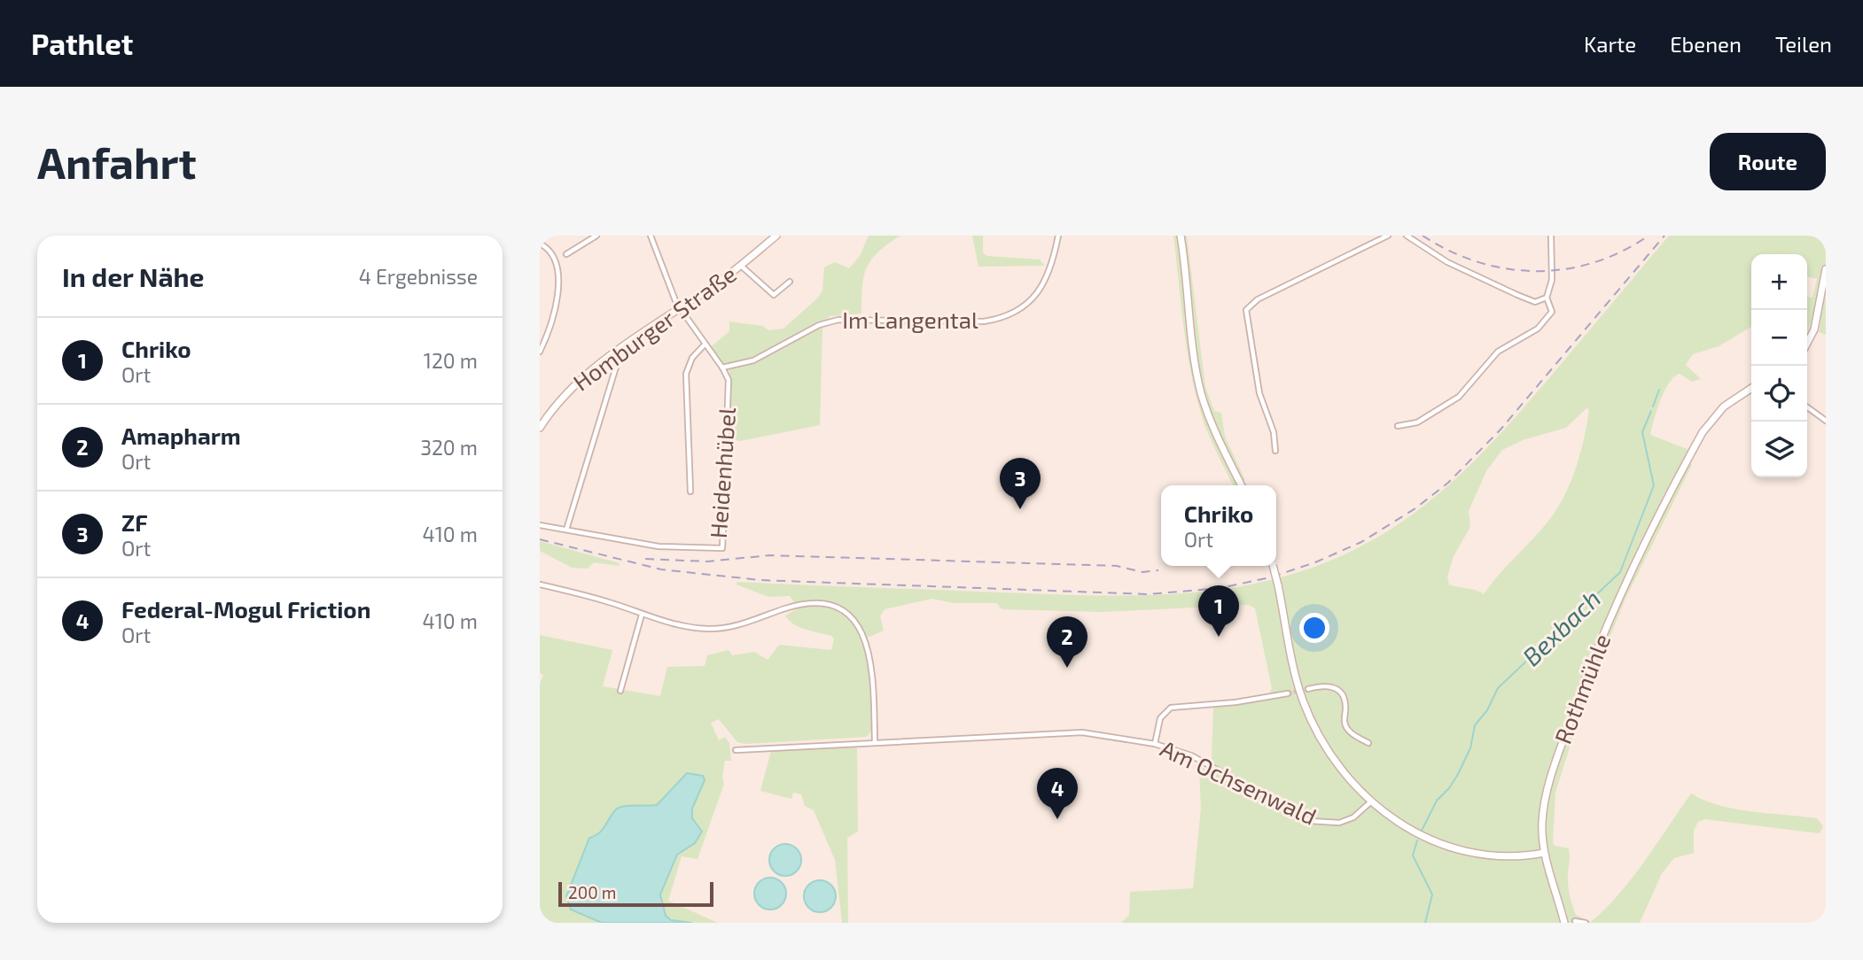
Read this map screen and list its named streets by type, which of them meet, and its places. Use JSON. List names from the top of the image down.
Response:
{
  "streets": {
    "street": [
      "Im Langental",
      "Homburger Straße",
      "Heidenhübel",
      "Rothmühle",
      "Am Ochsenwald"
    ]
  },
  "crossings": [
    ["Im Langental", "Heidenhübel"],
    ["Homburger Straße", "Heidenhübel"]
  ],
  "water": ["Bexbach"],
  "scale_bar": "200 m",
  "page": {
    "header": "Pathlet",
    "nav": ["Karte", "Ebenen", "Teilen"],
    "buttons": "Route",
    "title": "Anfahrt",
    "heading": ["In der Nähe", "4 Ergebnisse"],
    "map_buttons": ["+", "−"],
    "list": [
      {
        "mark": "1",
        "name": "Chriko",
        "note": "Ort",
        "value": "120 m"
      },
      {
        "mark": "2",
        "name": "Amapharm",
        "note": "Ort",
        "value": "320 m"
      },
      {
        "mark": "3",
        "name": "ZF",
        "note": "Ort",
        "value": "410 m"
      },
      {
        "mark": "4",
        "name": "Federal-Mogul Friction",
        "note": "Ort",
        "value": "410 m"
      }
    ],
    "pins": [
      "3",
      "1",
      "2",
      "4"
    ],
    "popup": ["Chriko", "Ort"],
    "scale": "200 m"
  }
}
